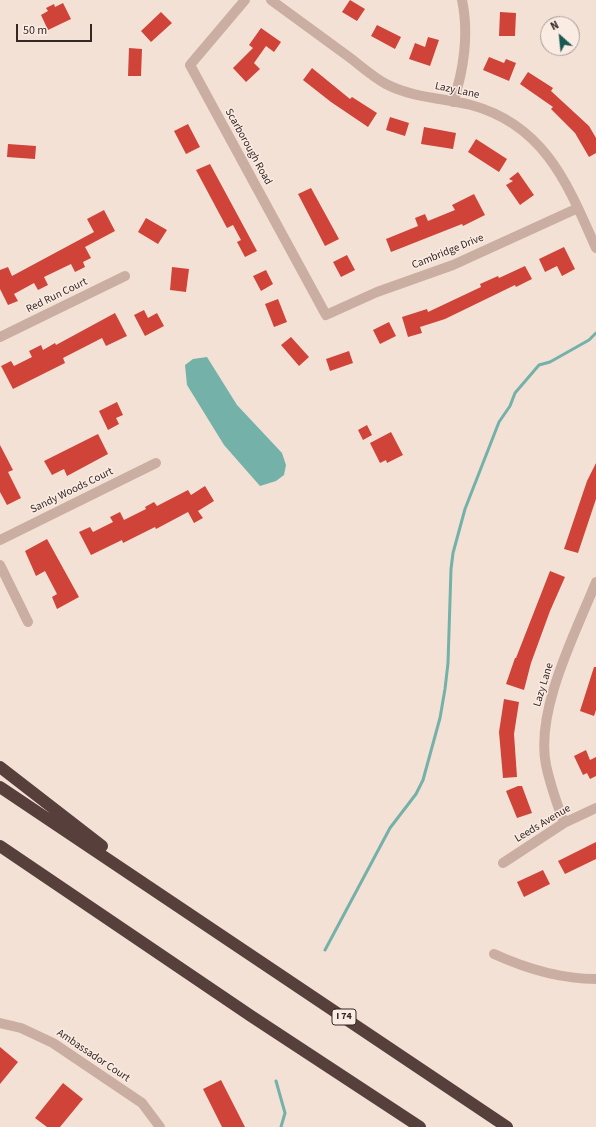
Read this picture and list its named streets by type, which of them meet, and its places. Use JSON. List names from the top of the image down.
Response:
{
  "streets": {
    "highway": ["I 74"],
    "street": [
      "Lazy Lane",
      "Scarborough Road",
      "Cambridge Drive",
      "Red Run Court",
      "Sandy Woods Court",
      "Leeds Avenue",
      "Ambassador Court"
    ]
  },
  "crossings": [
    ["Lazy Lane", "Cambridge Drive"],
    ["Lazy Lane", "Leeds Avenue"],
    ["Scarborough Road", "Cambridge Drive"]
  ],
  "scale_bar": "50 m",
  "north": "top left"
}
